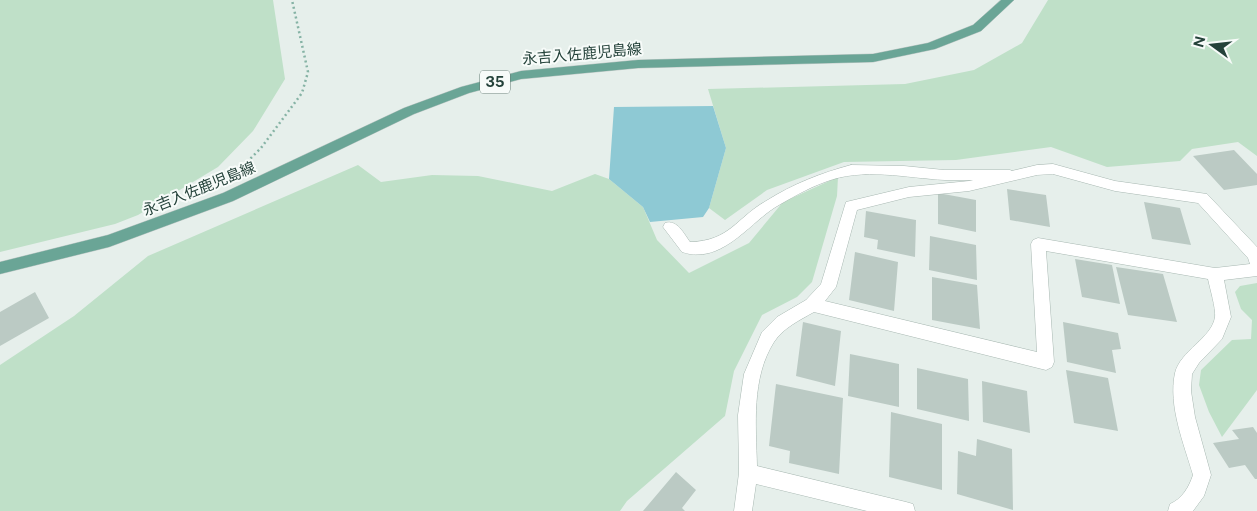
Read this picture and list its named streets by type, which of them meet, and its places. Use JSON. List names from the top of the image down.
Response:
{
  "streets": {
    "main road": ["永吉入佐鹿児島線", "35"]
  },
  "north": "left"
}
